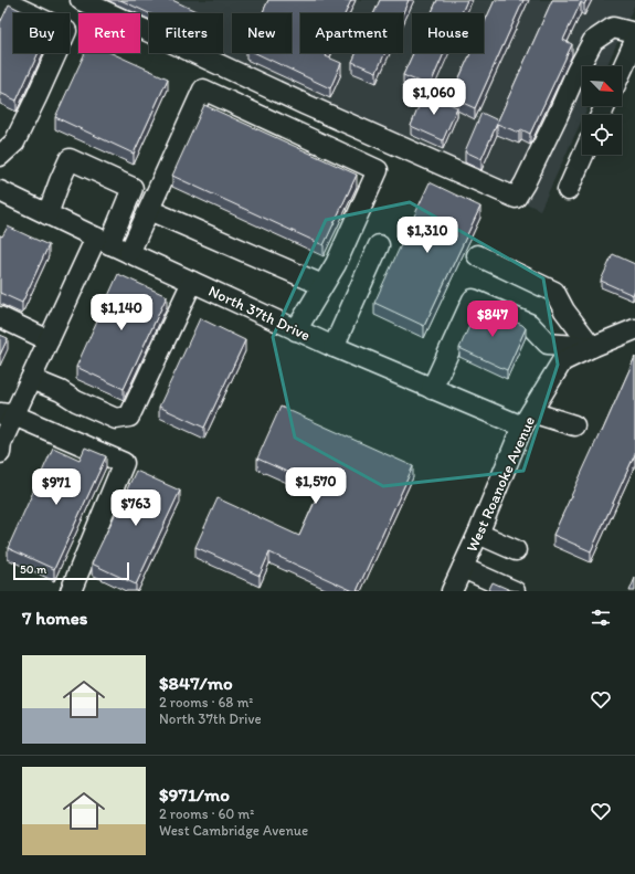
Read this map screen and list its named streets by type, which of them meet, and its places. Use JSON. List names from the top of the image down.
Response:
{
  "streets": {
    "street": ["North 37th Drive", "West Roanoke Avenue"]
  },
  "crossings": [
    ["North 37th Drive", "West Roanoke Avenue"]
  ],
  "scale_bar": "50 m",
  "north": "bottom right",
  "page": {
    "chip": [
      "Buy",
      "Rent",
      "Filters",
      "New",
      "Apartment",
      "House"
    ],
    "price": [
      "$1,060",
      "$1,310",
      "$1,140",
      "$847",
      "$1,570",
      "$971",
      "$763"
    ],
    "scale": "50 m",
    "heading": "7 homes",
    "list": [
      {
        "name": "$847/mo",
        "note": "2 rooms · 68 m² · North 37th Drive"
      },
      {
        "name": "$971/mo",
        "note": "2 rooms · 60 m² · West Cambridge Avenue"
      }
    ]
  }
}
